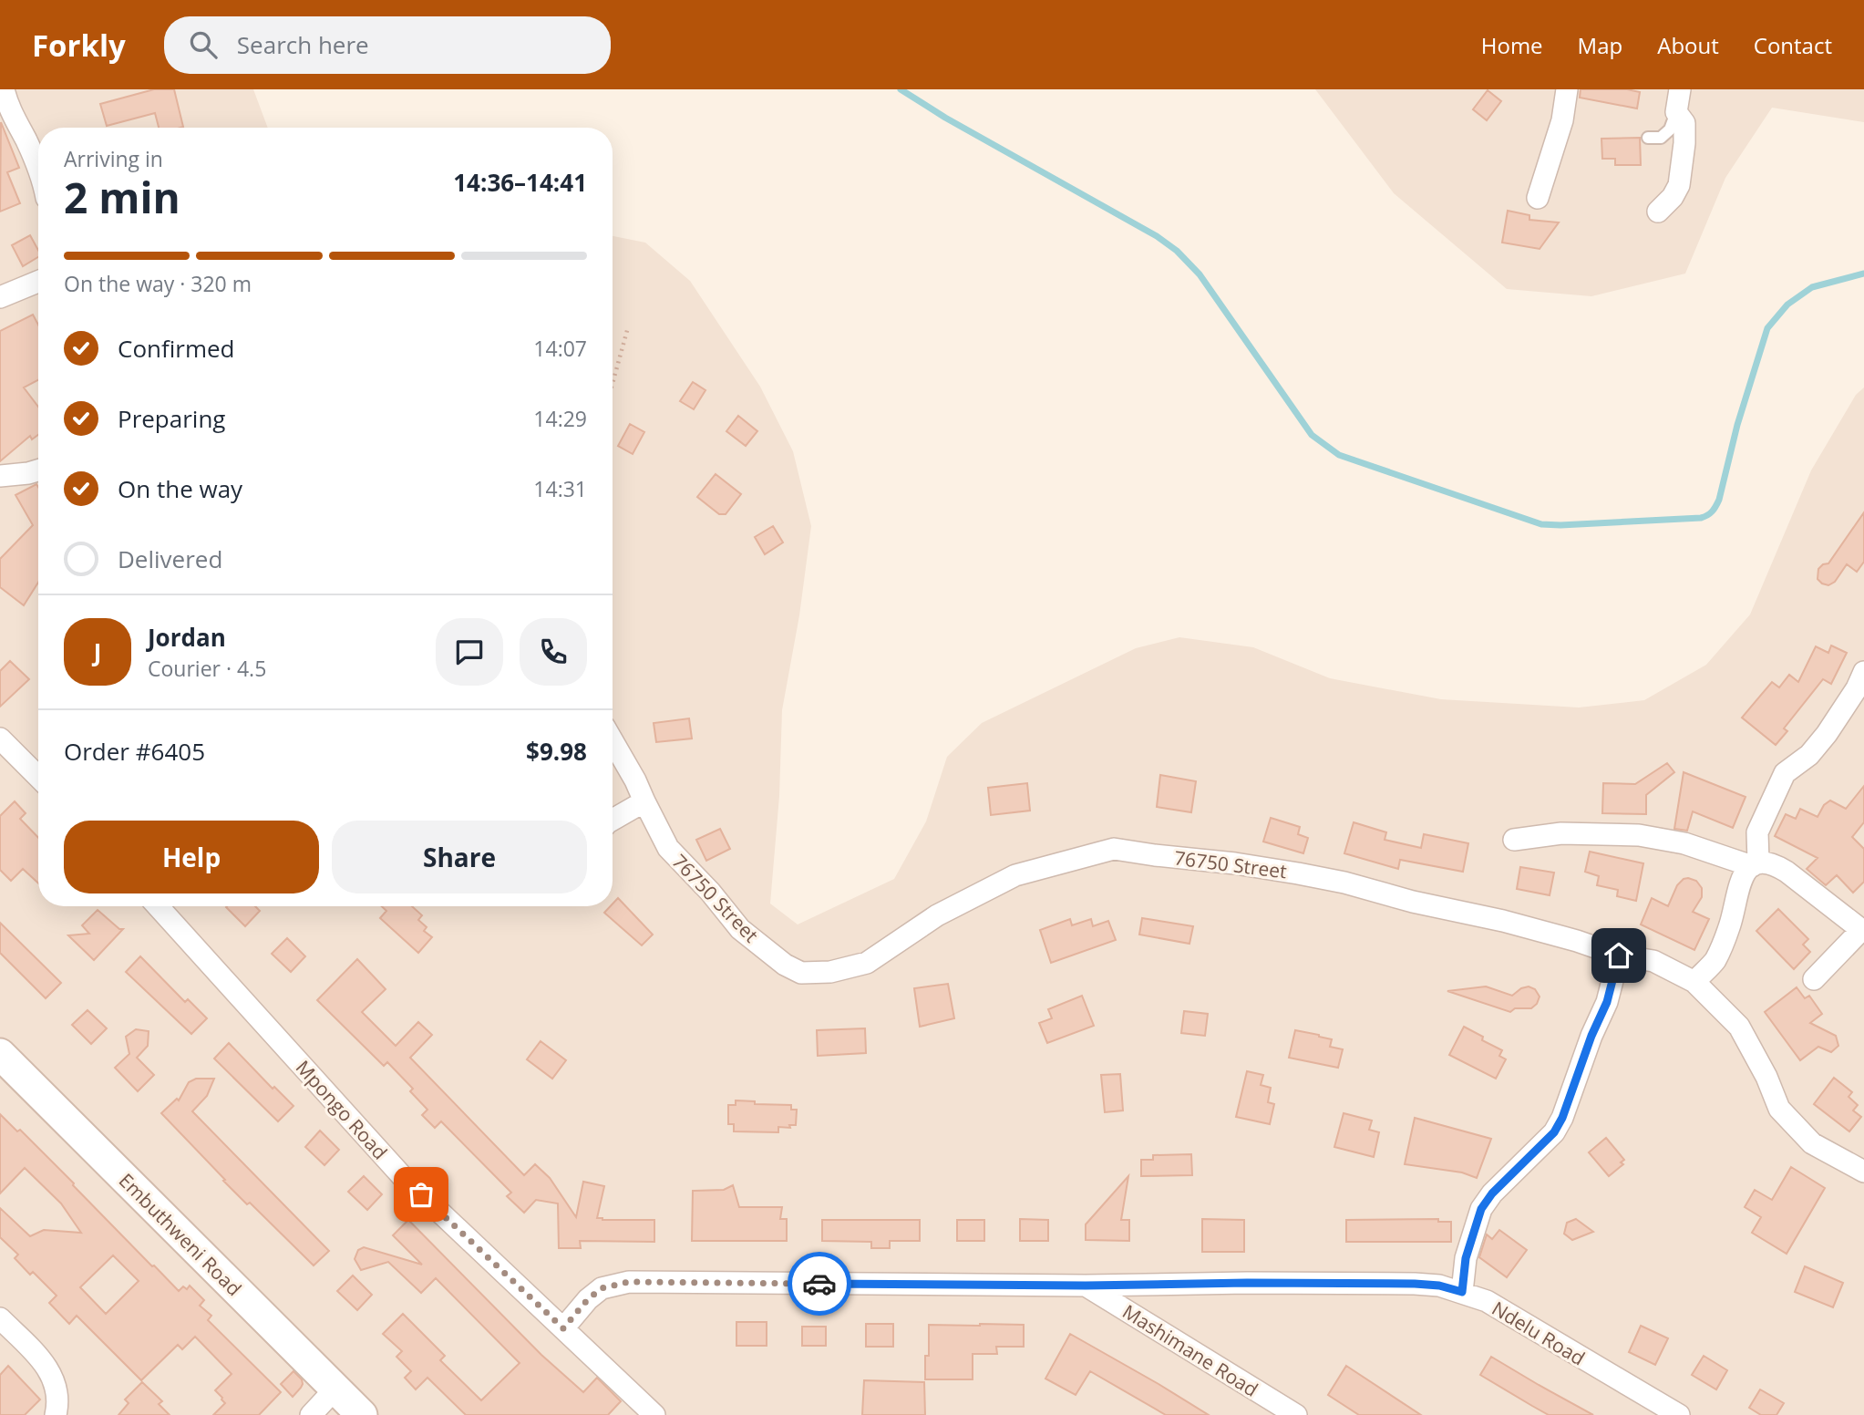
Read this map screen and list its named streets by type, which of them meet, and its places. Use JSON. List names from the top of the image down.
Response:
{
  "streets": {
    "street": [
      "76750 Street",
      "Mpongo Road",
      "Embuthweni Road",
      "Ndelu Road",
      "Mashimane Road"
    ]
  },
  "crossings": [
    ["Mpongo Road", "Ndelu Road"],
    ["Ndelu Road", "Mashimane Road"]
  ],
  "page": {
    "header": "Forkly",
    "search": "Search here",
    "nav": [
      "Home",
      "Map",
      "About",
      "Contact"
    ],
    "heading": ["2 min", "Arriving in", "14:36–14:41"],
    "panel": [
      "Jordan",
      "Courier · 4.5",
      "Order #6405",
      "$9.98"
    ],
    "bar": "On the way · 320 m",
    "list": [
      ["Confirmed", "14:07"],
      ["Preparing", "14:29"],
      ["On the way", "14:31"],
      "Delivered"
    ],
    "round": "J",
    "buttons": ["Help", "Share"]
  }
}
